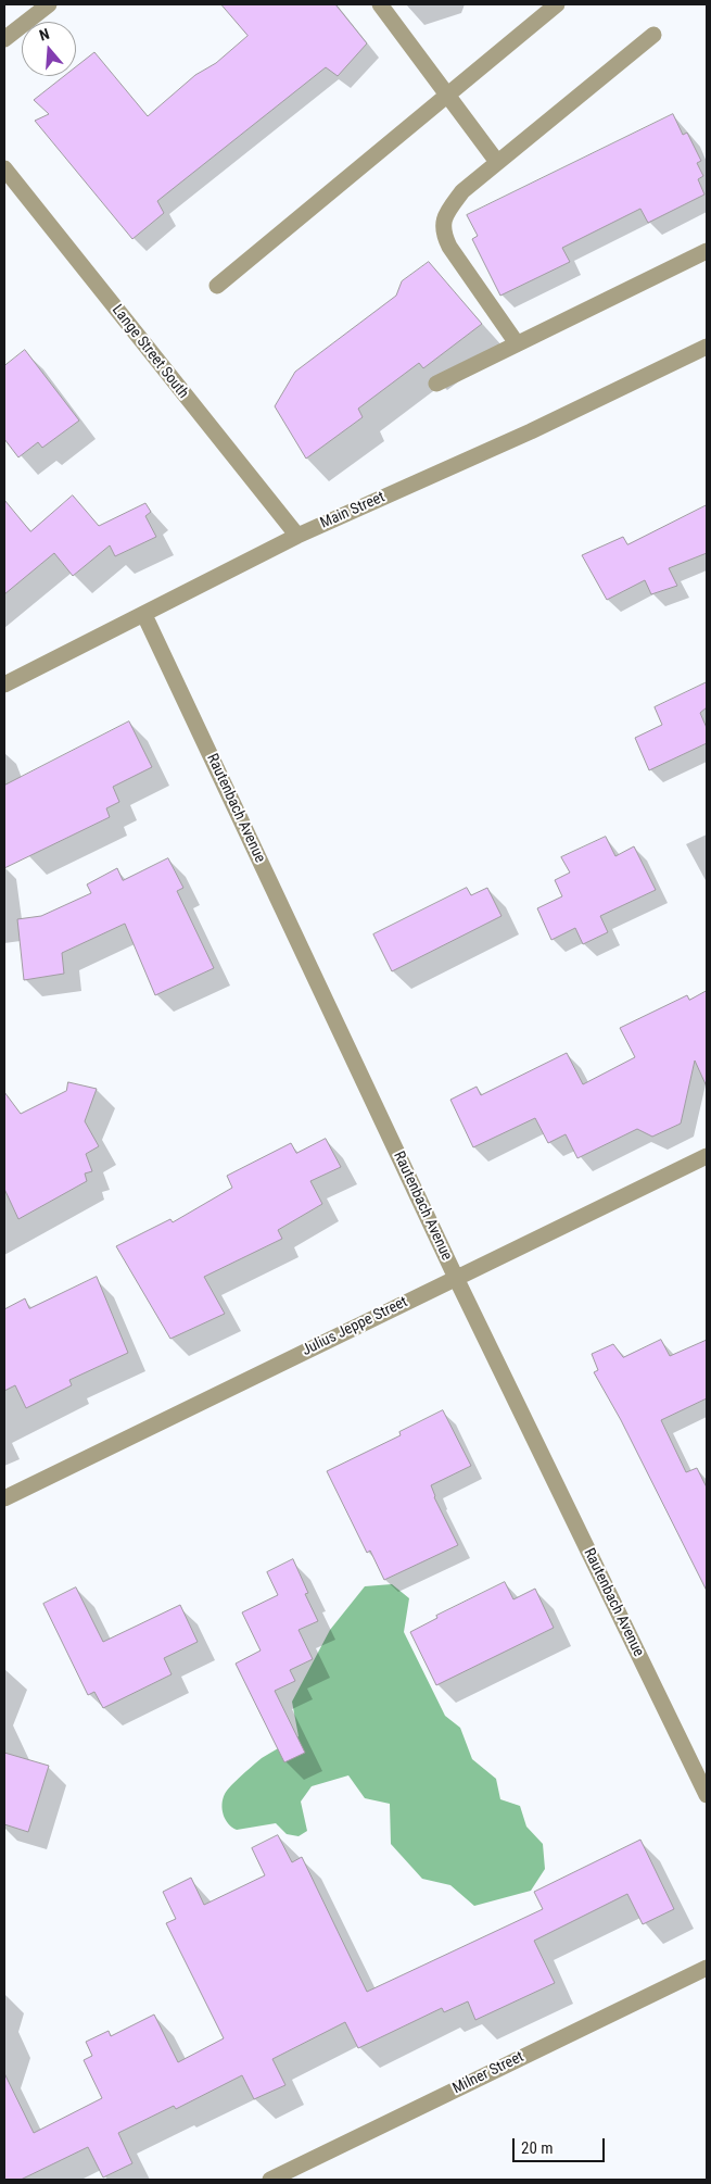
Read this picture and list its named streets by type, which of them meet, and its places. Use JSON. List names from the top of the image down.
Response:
{
  "streets": {
    "street": [
      "Lange Street South",
      "Main Street",
      "Rautenbach Avenue",
      "Julius Jeppe Street",
      "Milner Street"
    ]
  },
  "crossings": [
    ["Lange Street South", "Main Street"],
    ["Main Street", "Rautenbach Avenue"],
    ["Rautenbach Avenue", "Julius Jeppe Street"]
  ],
  "scale_bar": "20 m",
  "north": "top"
}
